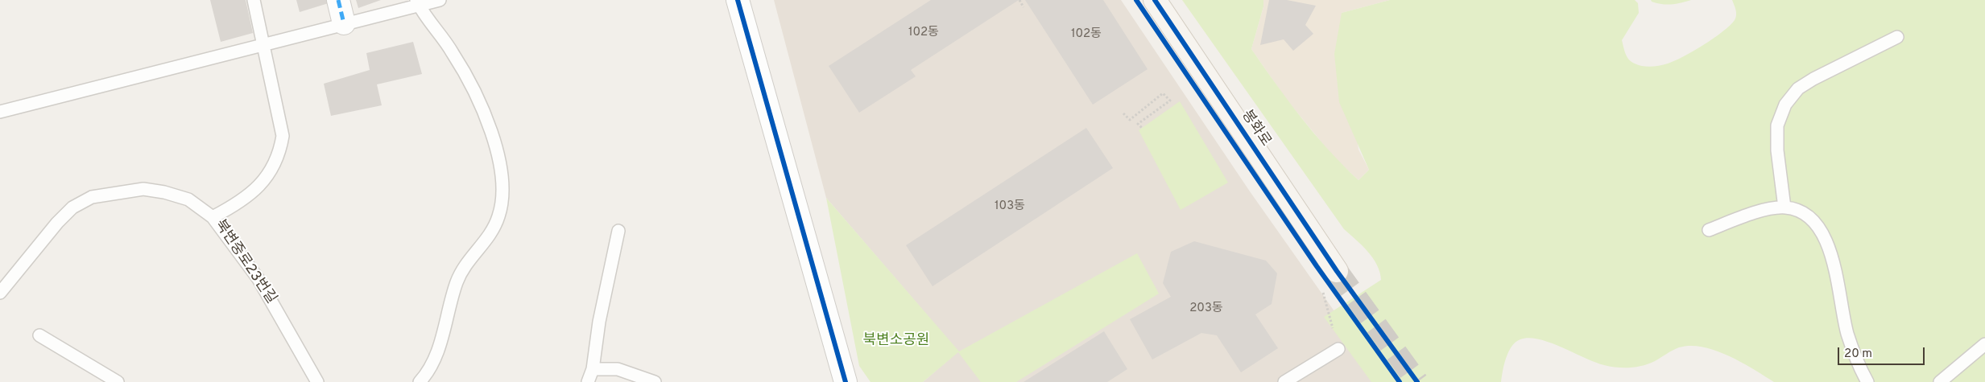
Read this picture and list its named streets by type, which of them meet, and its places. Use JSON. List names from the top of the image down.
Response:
{
  "streets": {
    "street": ["봉화로"],
    "lane": ["북변중로23번길"]
  },
  "parks": ["북변소공원"],
  "house_numbers": [
    "102동",
    "102동",
    "103동",
    "203동"
  ],
  "scale_bar": "20 m"
}
